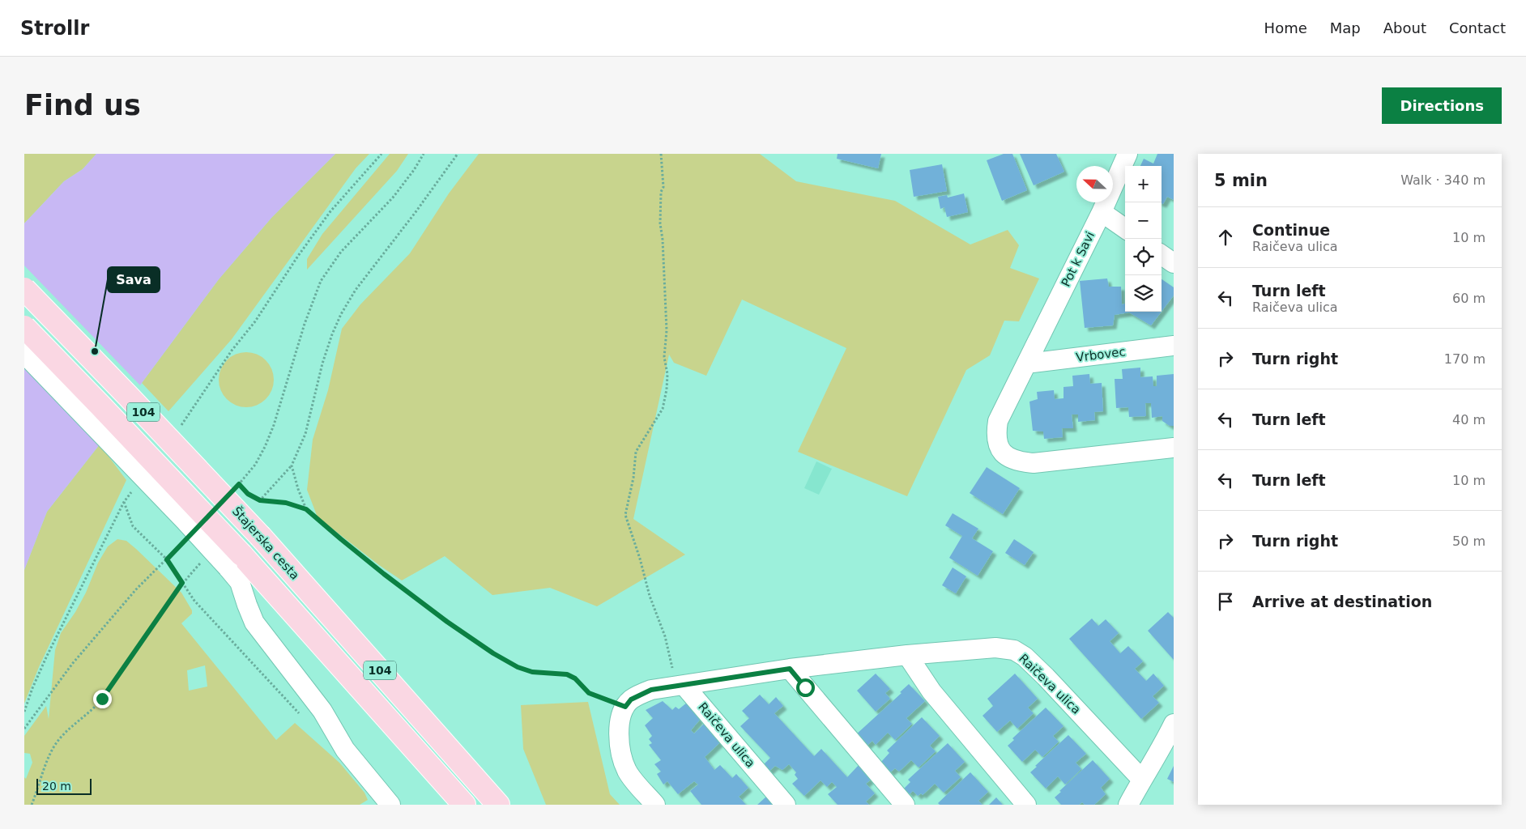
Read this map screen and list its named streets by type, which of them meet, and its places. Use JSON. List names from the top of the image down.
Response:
{
  "streets": {
    "main road": ["104", "Štajerska cesta"],
    "street": ["Pot k Savi", "Vrbovec", "Raičeva ulica"]
  },
  "crossings": [
    ["Pot k Savi", "Vrbovec"]
  ],
  "places": ["Sava"],
  "scale_bar": "20 m",
  "north": "left",
  "page": {
    "header": "Strollr",
    "nav": [
      "Home",
      "Map",
      "About",
      "Contact"
    ],
    "buttons": "Directions",
    "title": "Find us",
    "heading": ["5 min", "Walk · 340 m"],
    "map_buttons": ["+", "−"],
    "list": [
      ["Continue", "Raičeva ulica", "10 m"],
      ["Turn left", "Raičeva ulica", "60 m"],
      ["Turn right", "170 m"],
      ["Turn left", "40 m"],
      ["Turn left", "10 m"],
      ["Turn right", "50 m"],
      "Arrive at destination"
    ],
    "scale": "20 m"
  }
}
